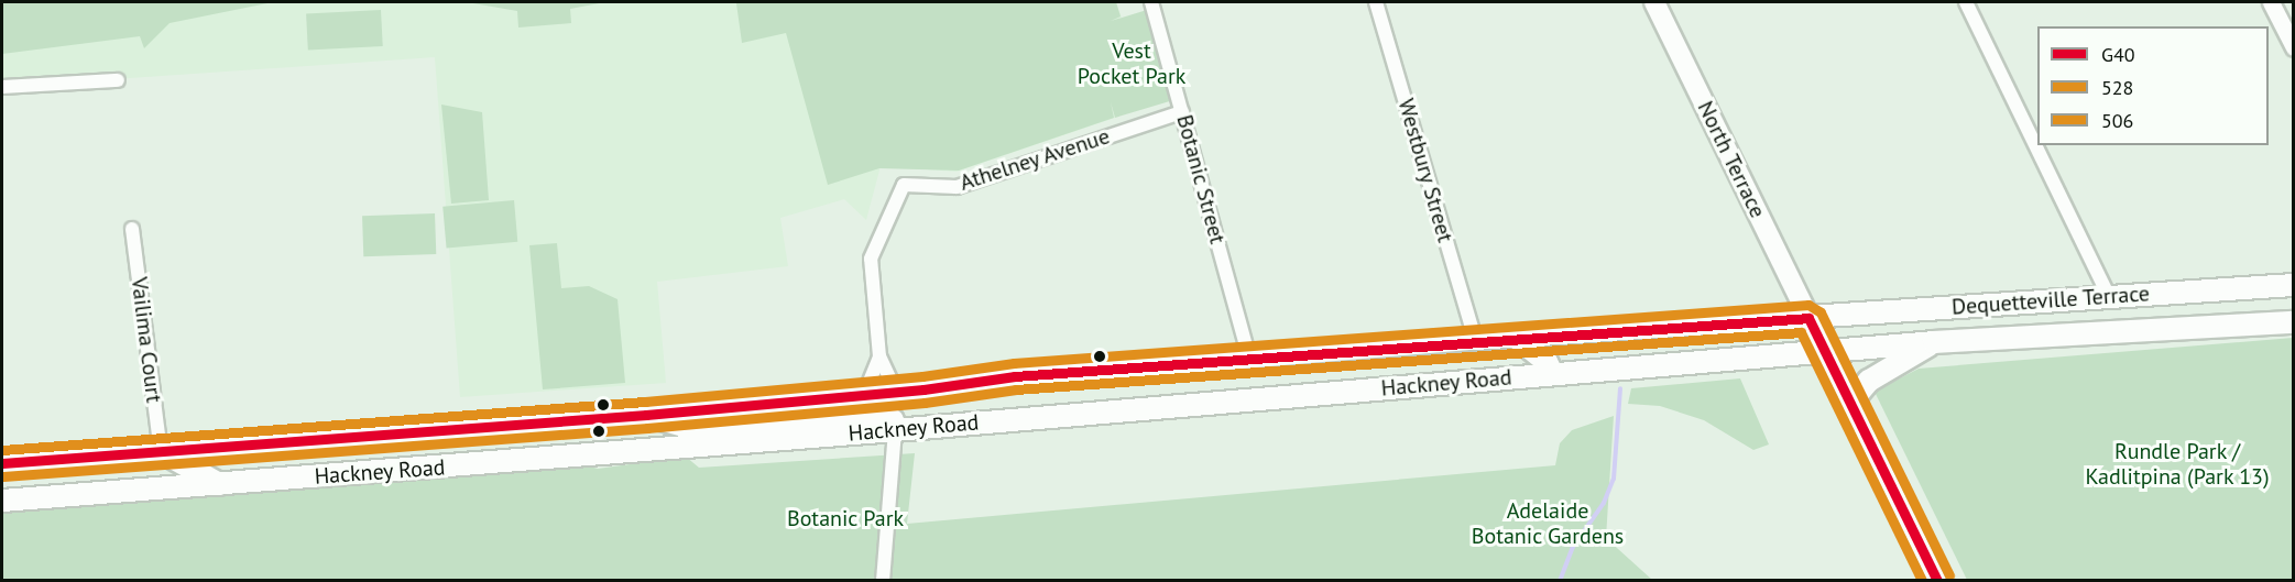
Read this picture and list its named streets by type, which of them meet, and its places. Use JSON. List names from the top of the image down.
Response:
{
  "streets": {
    "highway": ["Dequetteville Terrace", "Hackney Road"],
    "main road": ["North Terrace"],
    "street": [
      "Athelney Avenue",
      "Westbury Street",
      "Botanic Street",
      "Vailima Court"
    ]
  },
  "crossings": [
    ["Athelney Avenue", "Botanic Street"],
    ["Athelney Avenue", "Hackney Road"],
    ["North Terrace", "Dequetteville Terrace"],
    ["North Terrace", "Hackney Road"],
    ["Westbury Street", "Hackney Road"],
    ["Botanic Street", "Hackney Road"],
    ["Dequetteville Terrace", "Hackney Road"],
    ["Vailima Court", "Hackney Road"]
  ],
  "parks": [
    "Vest Pocket Park",
    "Rundle Park / Kadlitpina (Park 13)",
    "Adelaide Botanic Gardens",
    "Botanic Park"
  ],
  "lines": ["transit line 506", "transit line G40", "transit line 528"],
  "legend": ["G40", "528", "506"]
}
